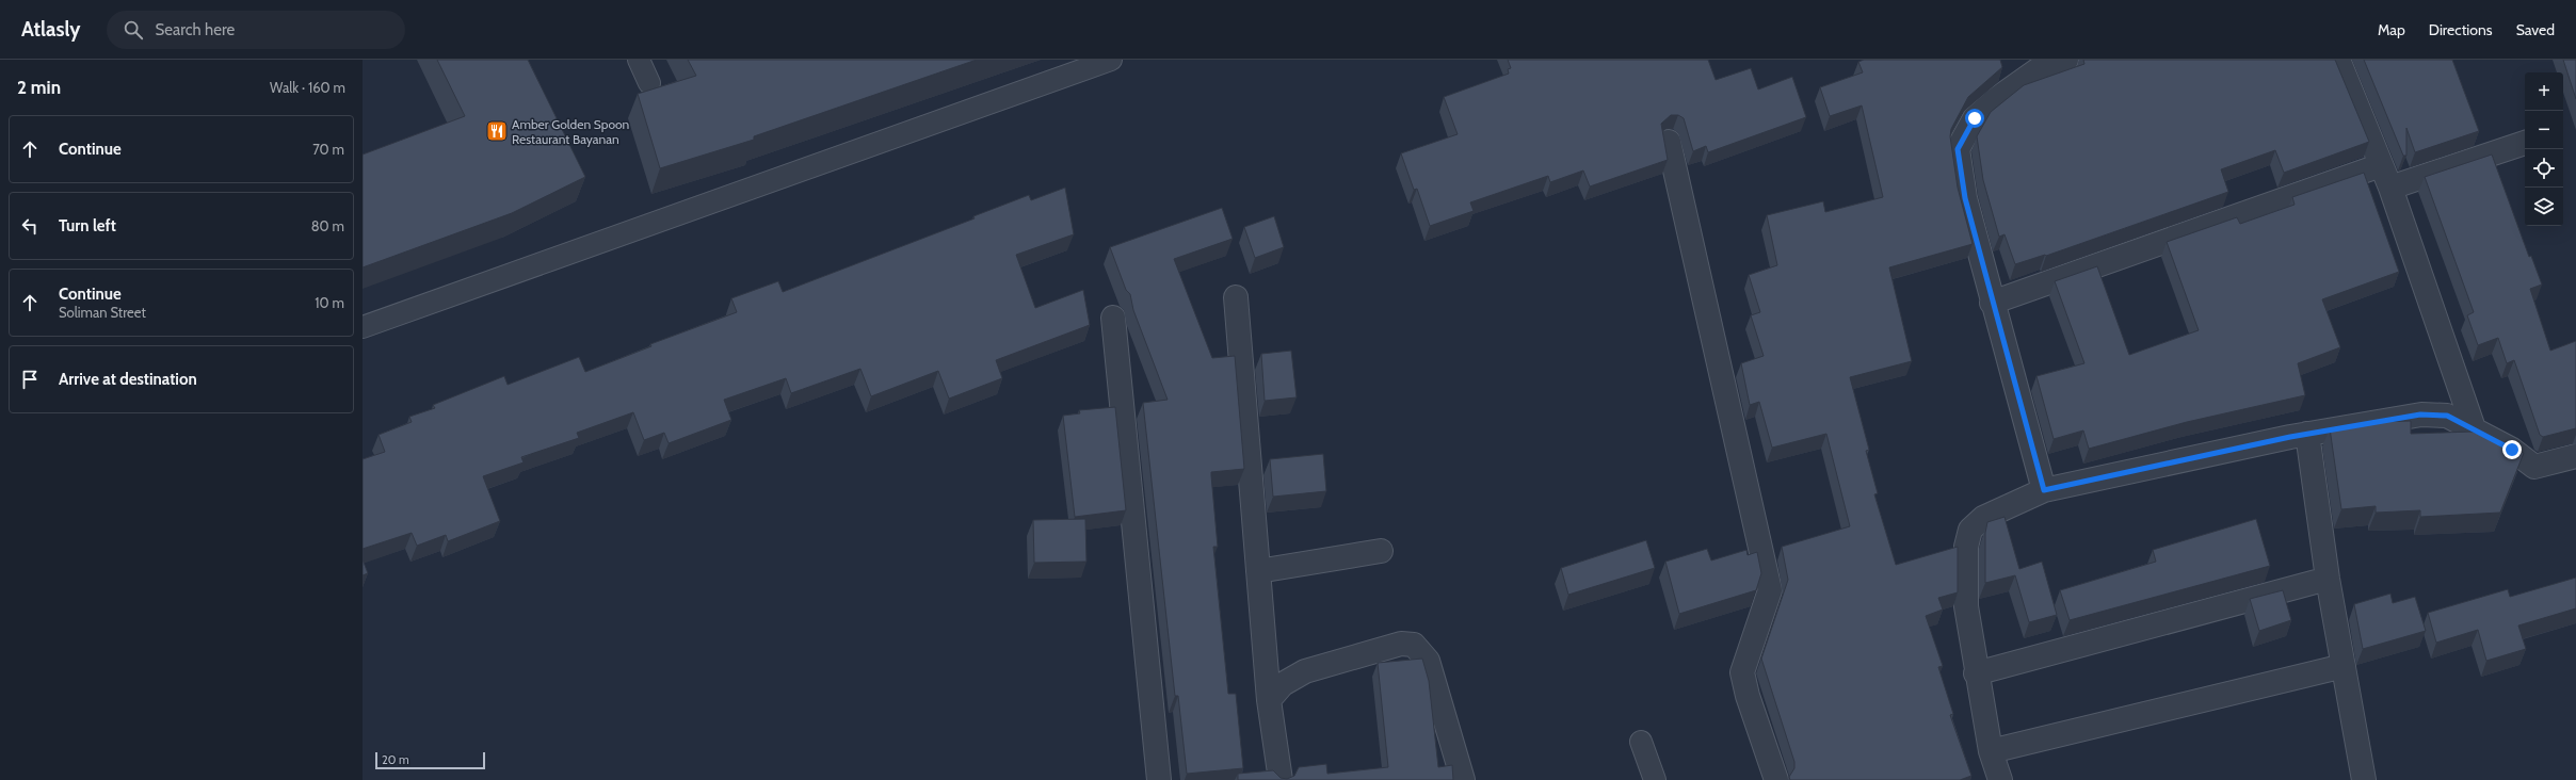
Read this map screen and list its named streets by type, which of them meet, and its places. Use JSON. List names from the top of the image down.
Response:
{
  "places": {
    "restaurant": ["Amber Golden Spoon Restaurant Bayanan"]
  },
  "scale_bar": "20 m",
  "page": {
    "header": "Atlasly",
    "search": "Search here",
    "nav": ["Map", "Directions", "Saved"],
    "heading": ["2 min", "Walk · 160 m"],
    "map_buttons": ["+", "−"],
    "list": [
      ["Continue", "70 m"],
      ["Turn left", "80 m"],
      ["Continue", "Soliman Street", "10 m"],
      "Arrive at destination"
    ],
    "scale": "20 m"
  }
}
